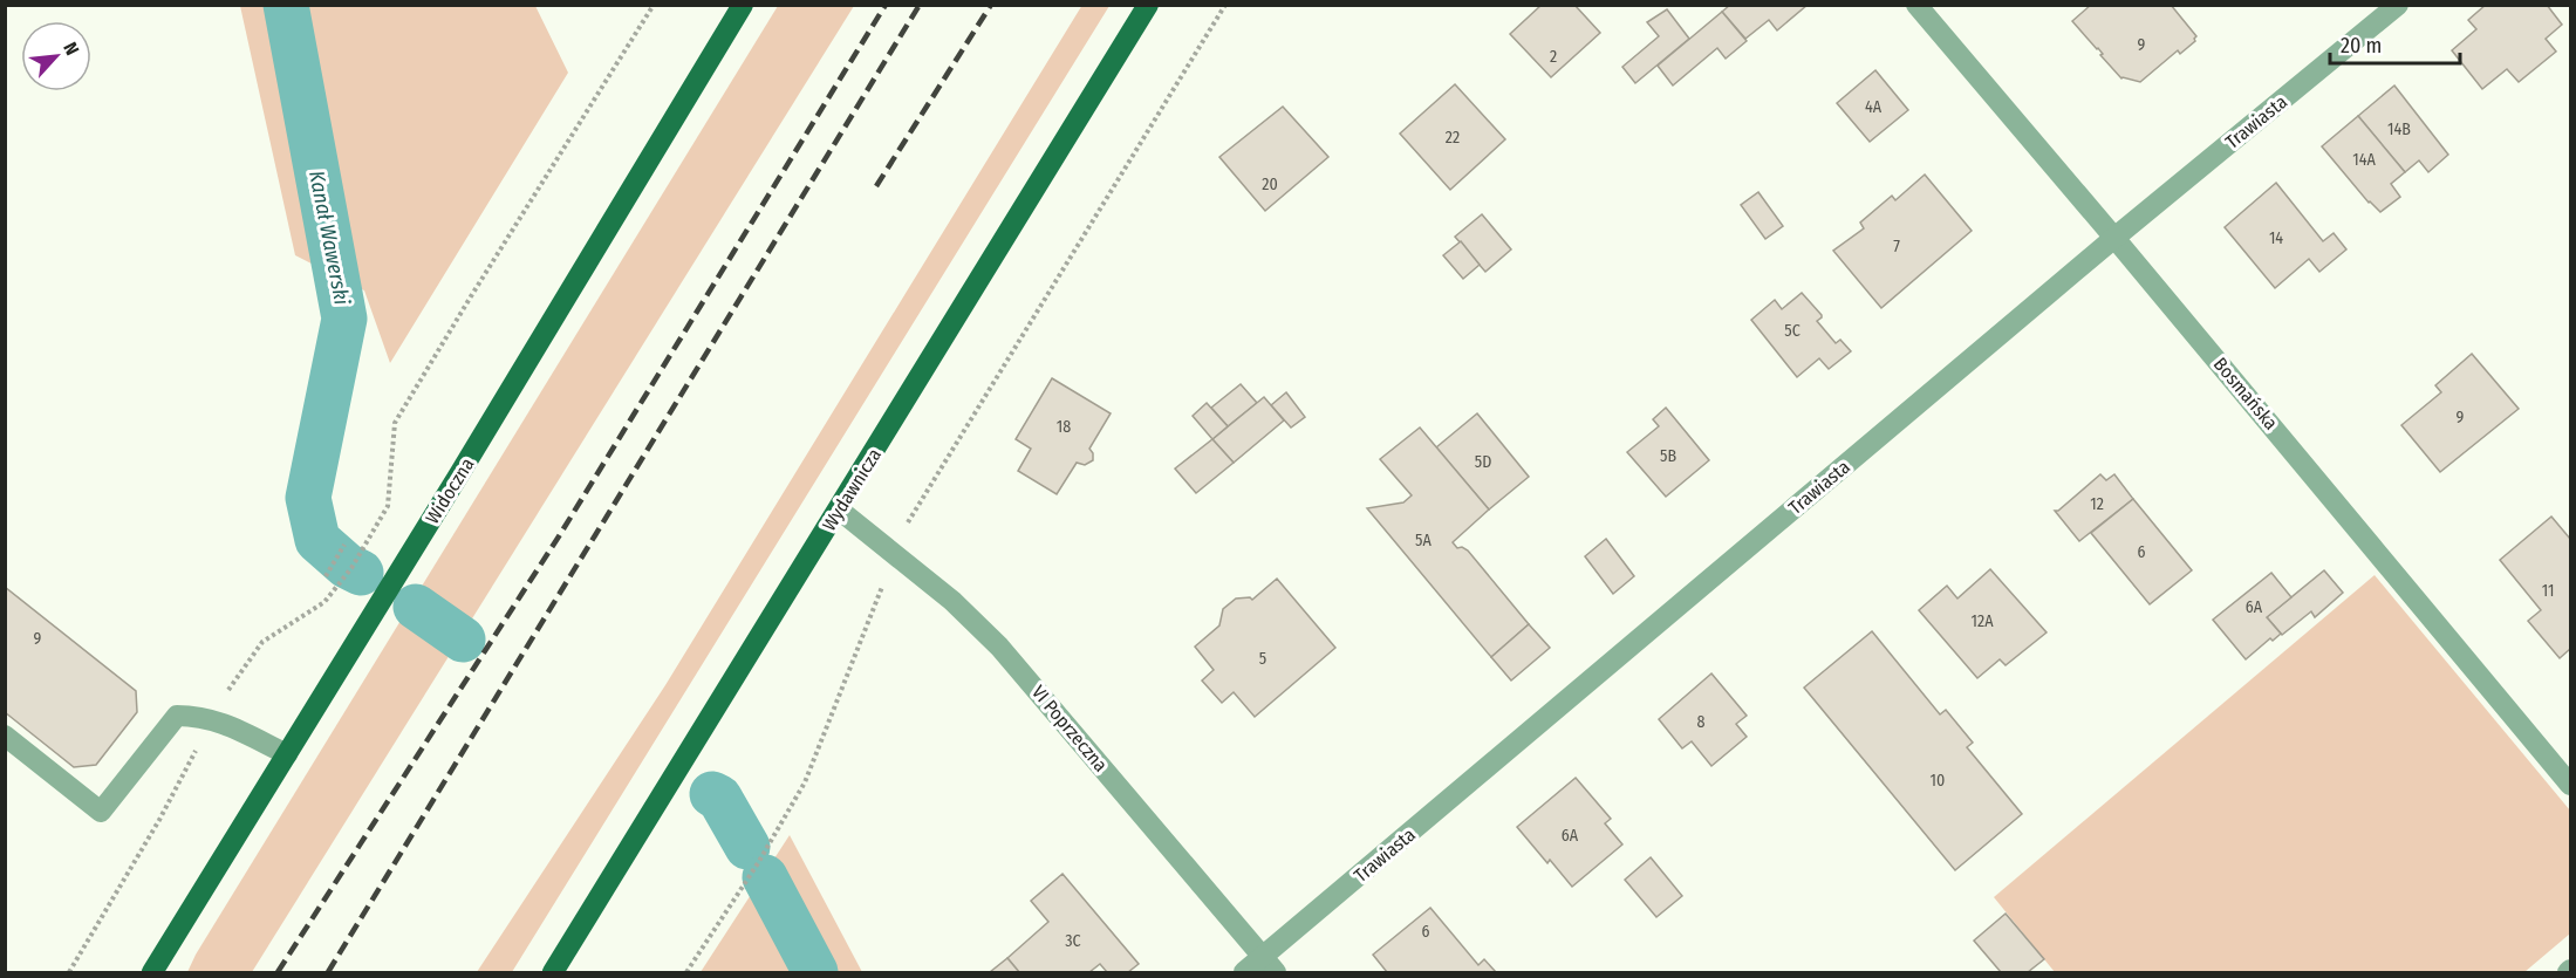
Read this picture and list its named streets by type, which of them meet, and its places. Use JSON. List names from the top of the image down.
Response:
{
  "streets": {
    "main road": ["Wydawnicza", "Widoczna"],
    "street": ["Trawiasta", "Bosmańska", "VI Poprzeczna"]
  },
  "crossings": [
    ["Trawiasta", "Bosmańska"],
    ["Trawiasta", "VI Poprzeczna"],
    ["Wydawnicza", "VI Poprzeczna"]
  ],
  "water": ["Kanał Wawerski"],
  "house_numbers": [
    "9",
    "2",
    "4A",
    "14B",
    "22",
    "14A",
    "20",
    "14",
    "7",
    "5C",
    "9",
    "18",
    "5B",
    "5D",
    "12",
    "5A",
    "6",
    "11",
    "6A",
    "12A",
    "9",
    "5",
    "8",
    "10",
    "6A",
    "6",
    "3C"
  ],
  "scale_bar": "20 m",
  "north": "top right"
}
